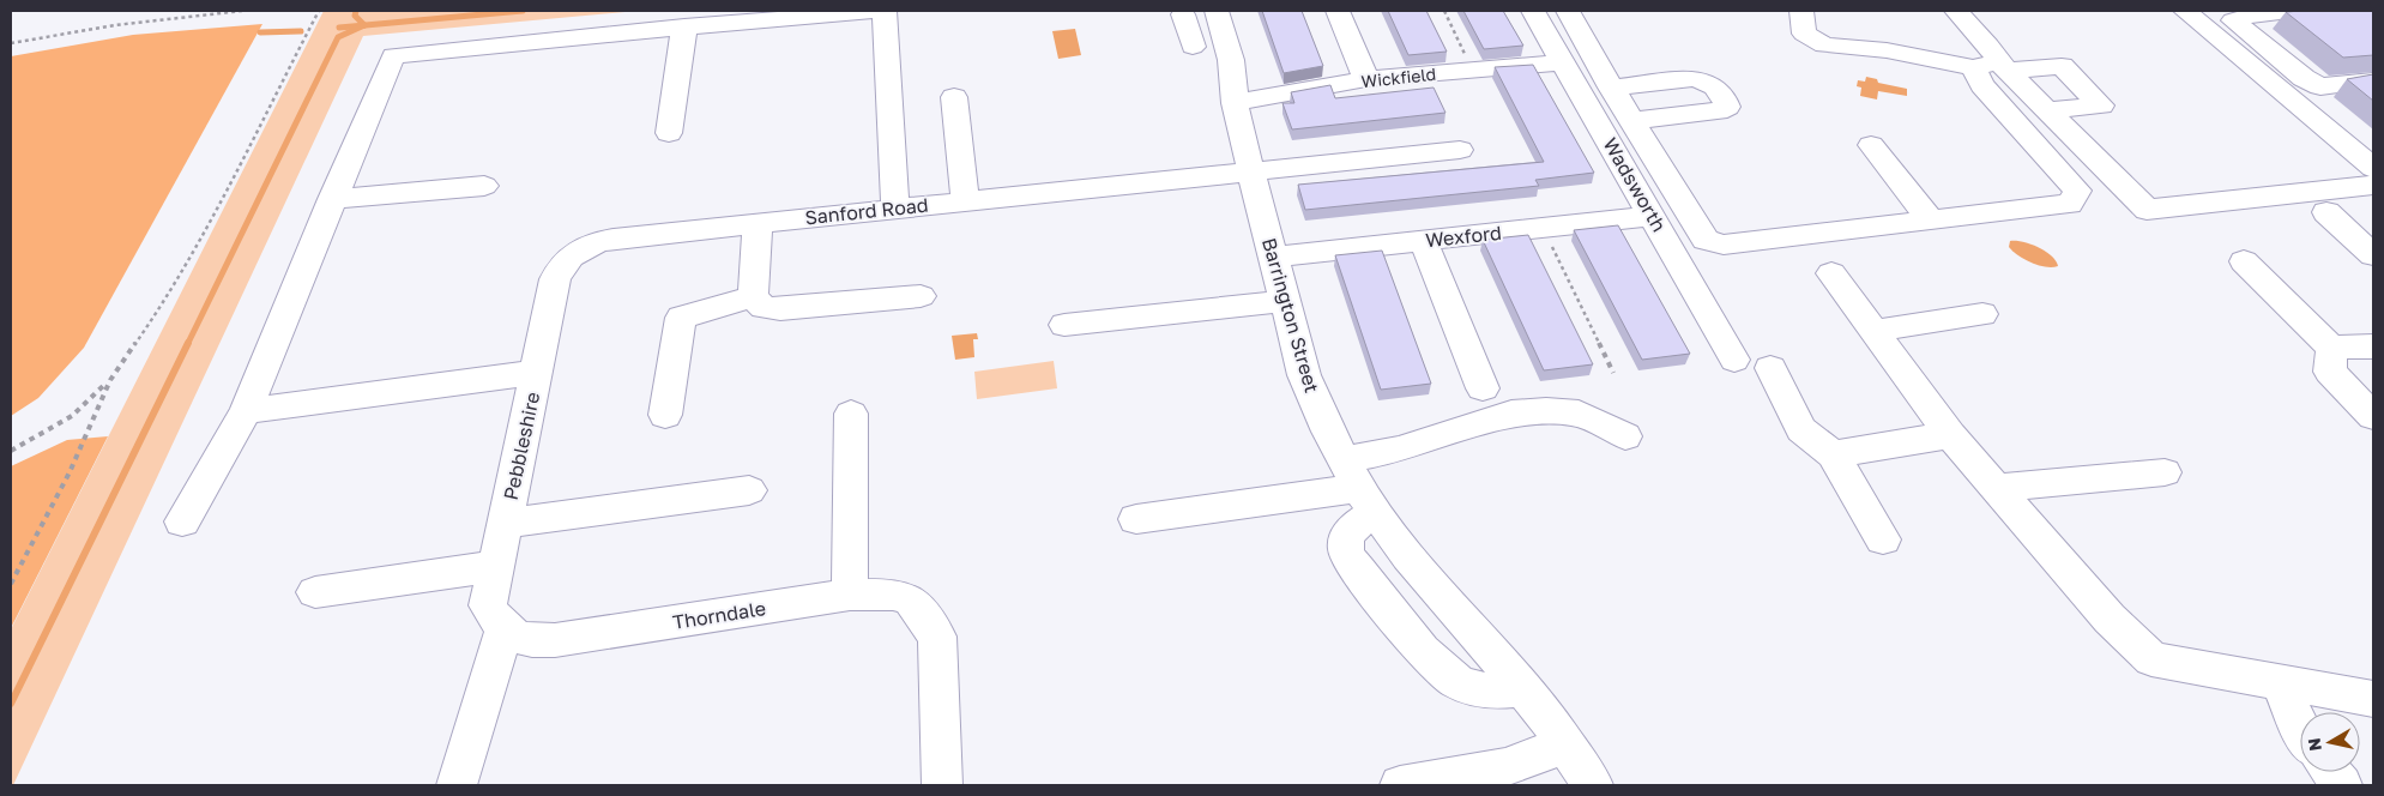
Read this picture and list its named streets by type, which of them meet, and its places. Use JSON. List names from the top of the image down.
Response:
{
  "streets": {
    "street": [
      "Wickfield",
      "Wadsworth",
      "Sanford Road",
      "Wexford",
      "Barrington Street",
      "Pebbleshire",
      "Thorndale"
    ]
  },
  "crossings": [
    ["Wickfield", "Wadsworth"],
    ["Wickfield", "Barrington Street"],
    ["Wadsworth", "Wexford"],
    ["Sanford Road", "Barrington Street"],
    ["Sanford Road", "Pebbleshire"],
    ["Wexford", "Barrington Street"],
    ["Pebbleshire", "Thorndale"]
  ],
  "north": "left"
}
